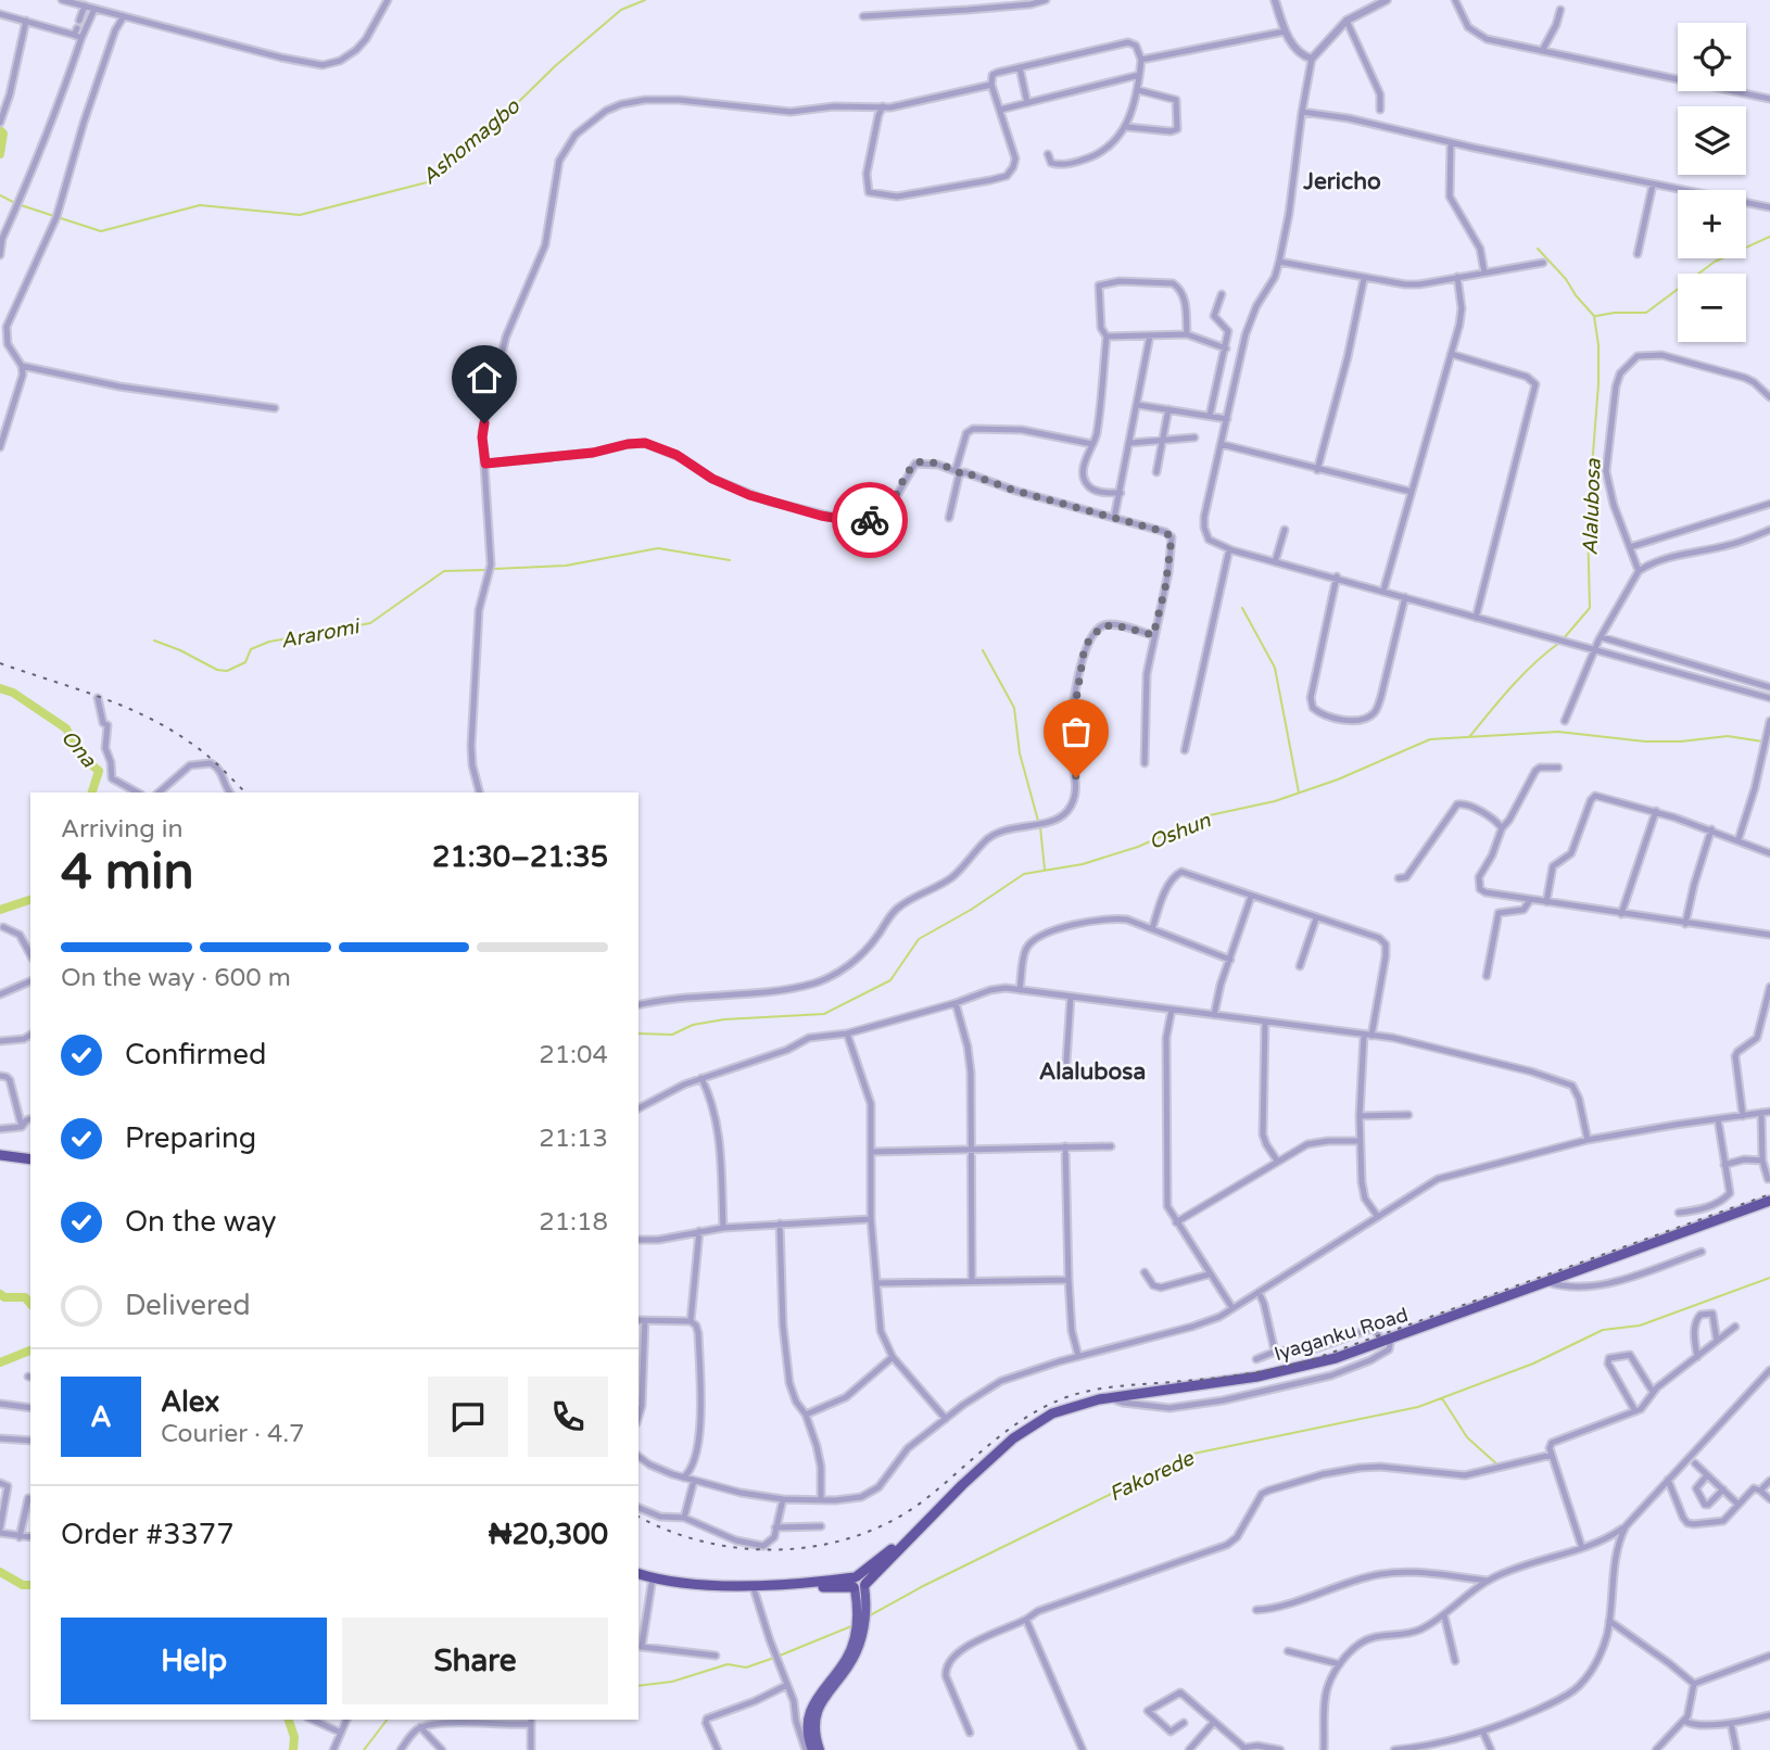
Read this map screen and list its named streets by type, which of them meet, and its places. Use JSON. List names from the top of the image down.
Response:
{
  "streets": {
    "highway": ["Iyaganku Road"]
  },
  "districts": ["Jericho", "Alalubosa"],
  "water": [
    "Ashomagbo",
    "Alalubosa",
    "Araromi",
    "Ona",
    "Oshun",
    "Fakorede"
  ],
  "page": {
    "map_buttons": ["+", "−"],
    "heading": ["4 min", "Arriving in", "21:30–21:35"],
    "panel": [
      "Alex",
      "Courier · 4.7",
      "Order #3377",
      "₦20,300"
    ],
    "bar": "On the way · 600 m",
    "list": [
      ["Confirmed", "21:04"],
      ["Preparing", "21:13"],
      ["On the way", "21:18"],
      "Delivered"
    ],
    "round": "A",
    "buttons": ["Help", "Share"]
  }
}
